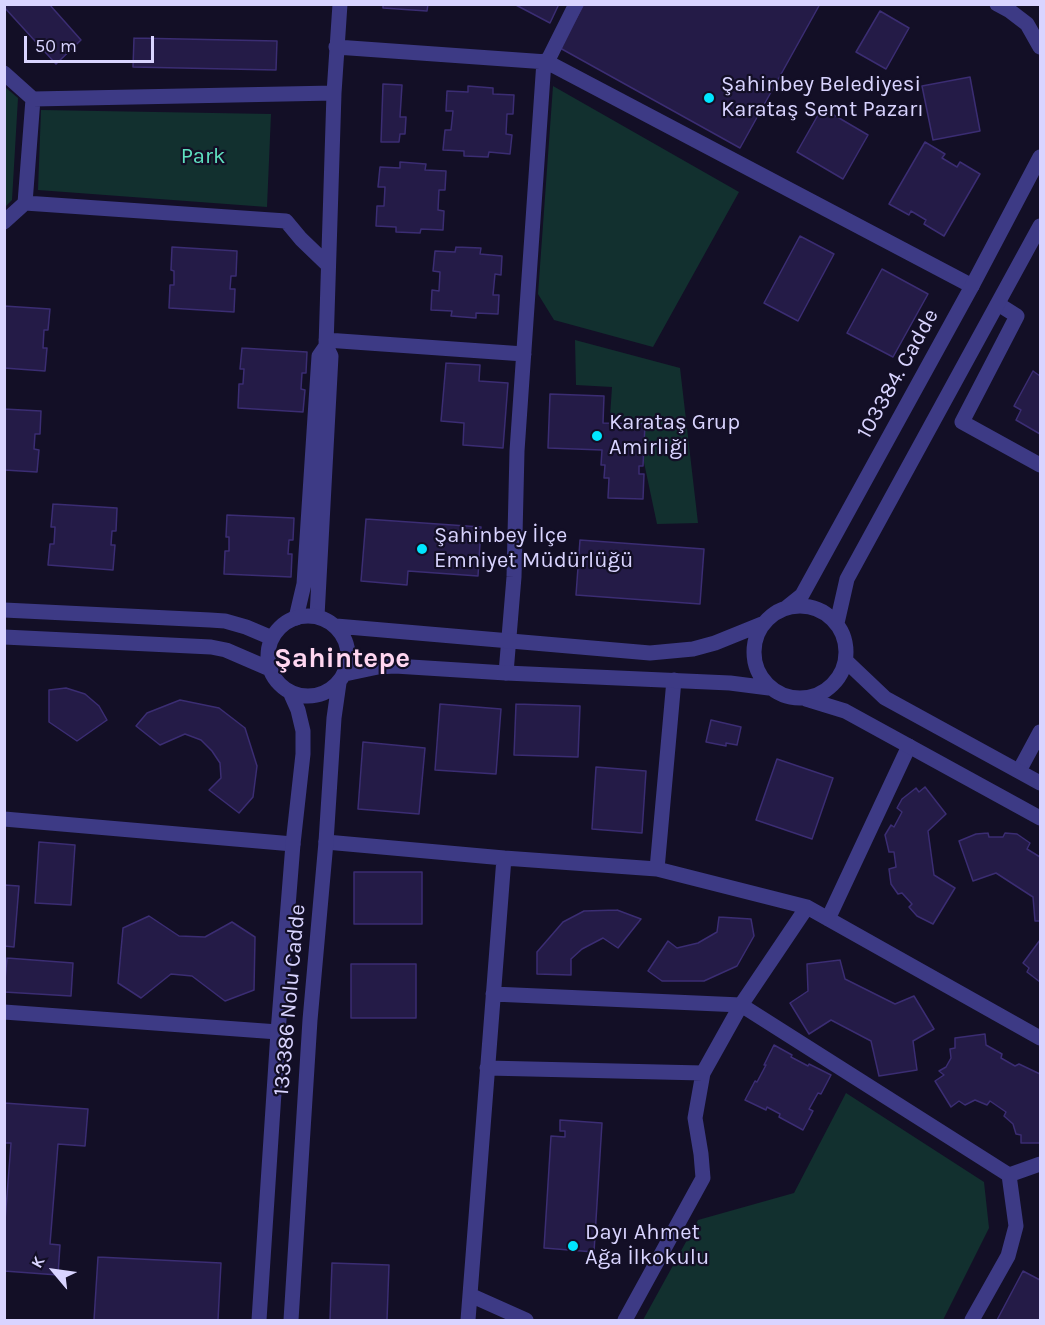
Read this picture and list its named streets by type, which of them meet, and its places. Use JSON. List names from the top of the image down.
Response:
{
  "streets": {
    "street": ["103384. Cadde", "133386 Nolu Cadde"]
  },
  "districts": ["Şahintepe"],
  "parks": ["Park"],
  "places": [
    "Şahinbey Belediyesi Karataş Semt Pazarı",
    "Karataş Grup Amirliği",
    "Şahinbey İlçe Emniyet Müdürlüğü",
    "Dayı Ahmet Ağa İlkokulu"
  ],
  "scale_bar": "50 m",
  "north": "top left"
}
